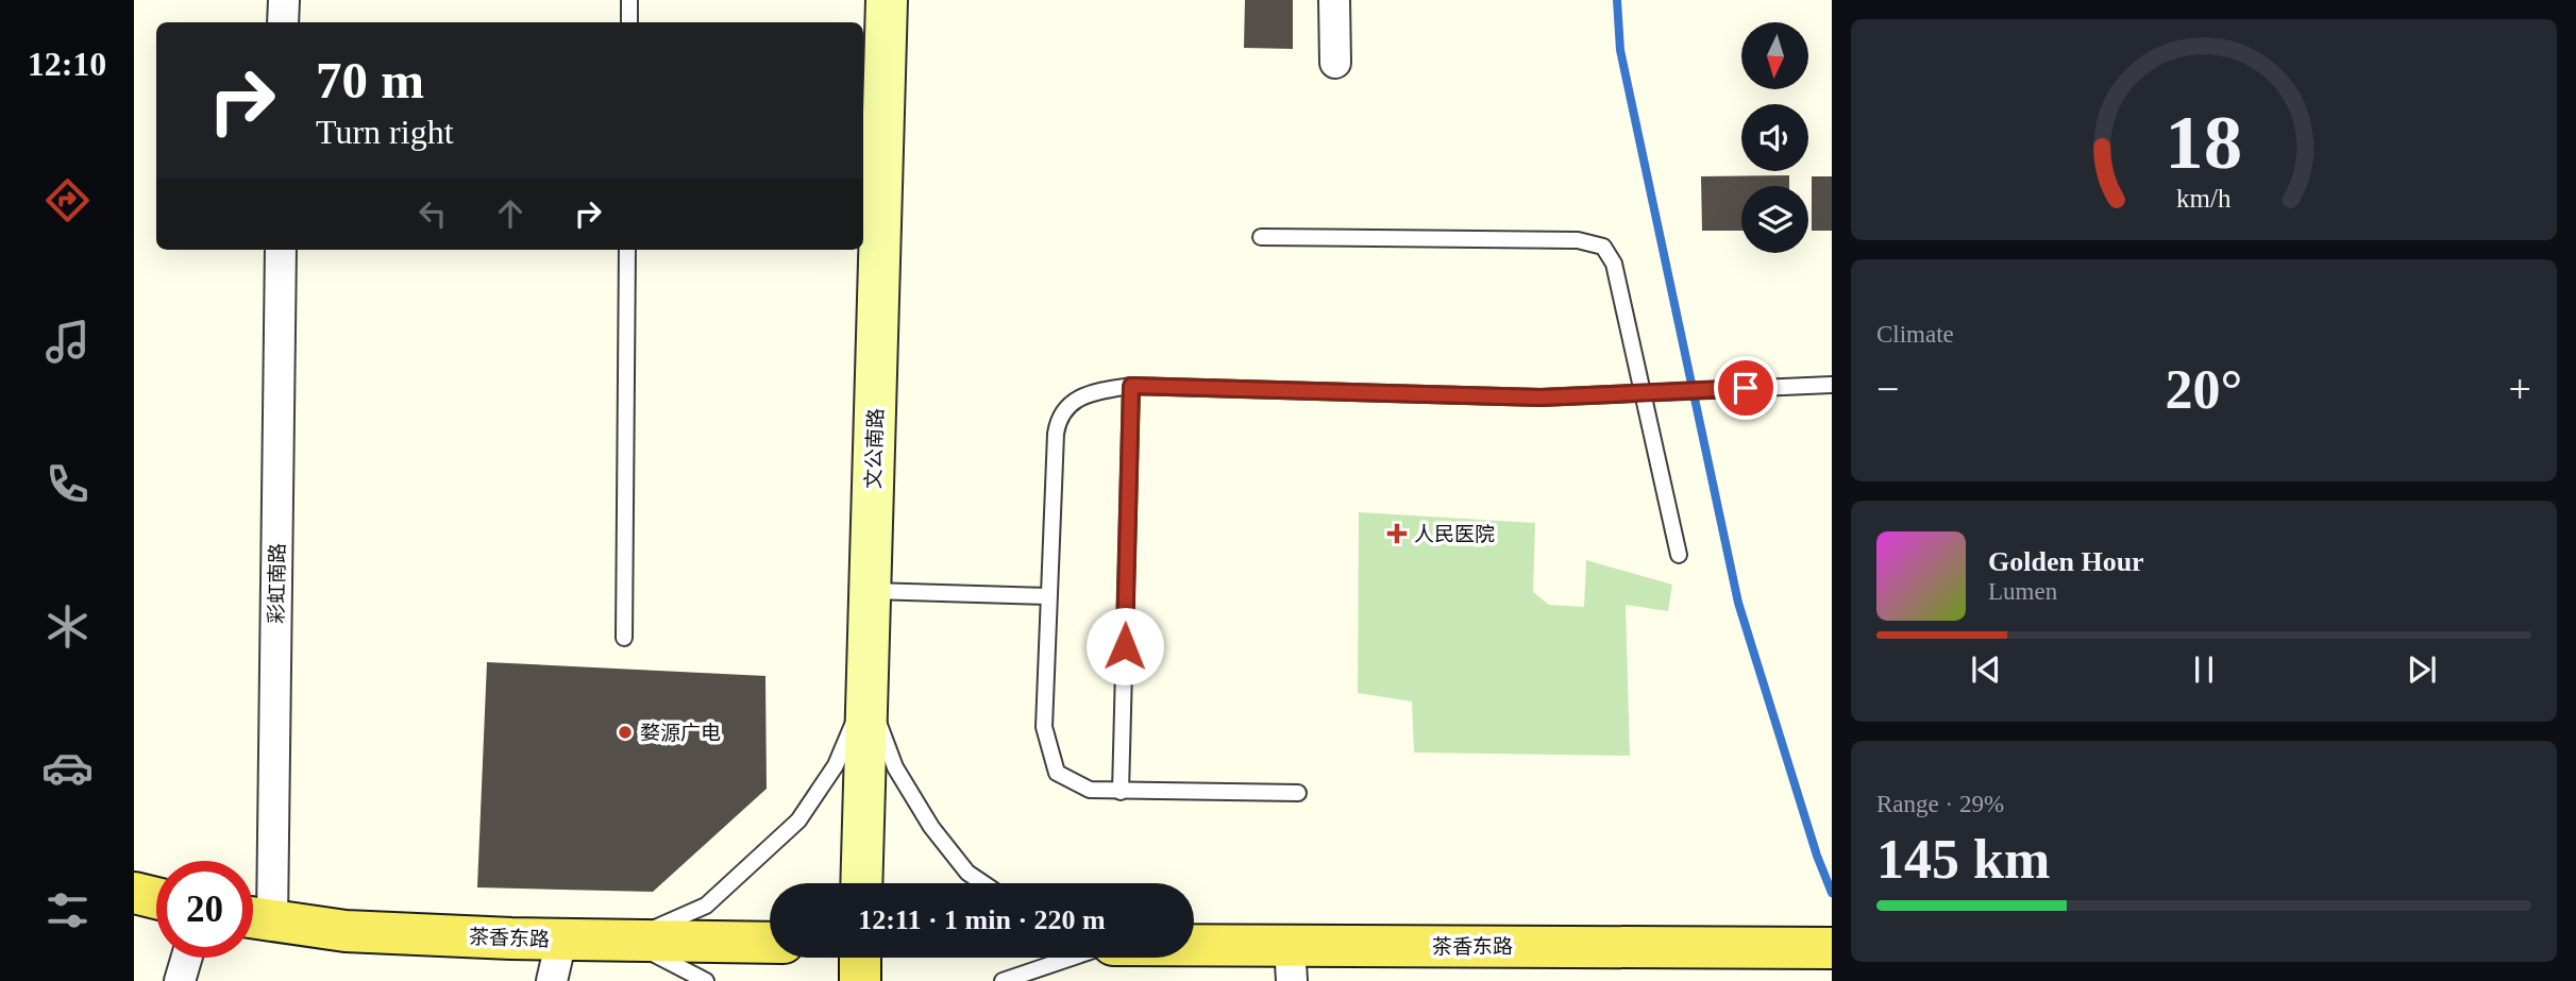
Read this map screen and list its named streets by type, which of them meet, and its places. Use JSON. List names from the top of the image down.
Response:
{
  "streets": {
    "main road": ["文公南路", "茶香东路"],
    "street": ["彩虹南路"]
  },
  "crossings": [
    ["彩虹南路", "茶香东路"]
  ],
  "places": {
    "health": ["人民医院"],
    "other": ["婺源广电"]
  },
  "north": "bottom",
  "page": {
    "tabs": "12:10",
    "turn": ["70 m", "Turn right"],
    "tile": [
      "Climate",
      ["Range · 29%", "145 km"]
    ],
    "heat": ["−", "20°", "+"],
    "song": ["Golden Hour", "Lumen"],
    "limit": "20",
    "trip": "12:11 · 1 min · 220 m",
    "gauge": ["18", "km/h"]
  }
}
